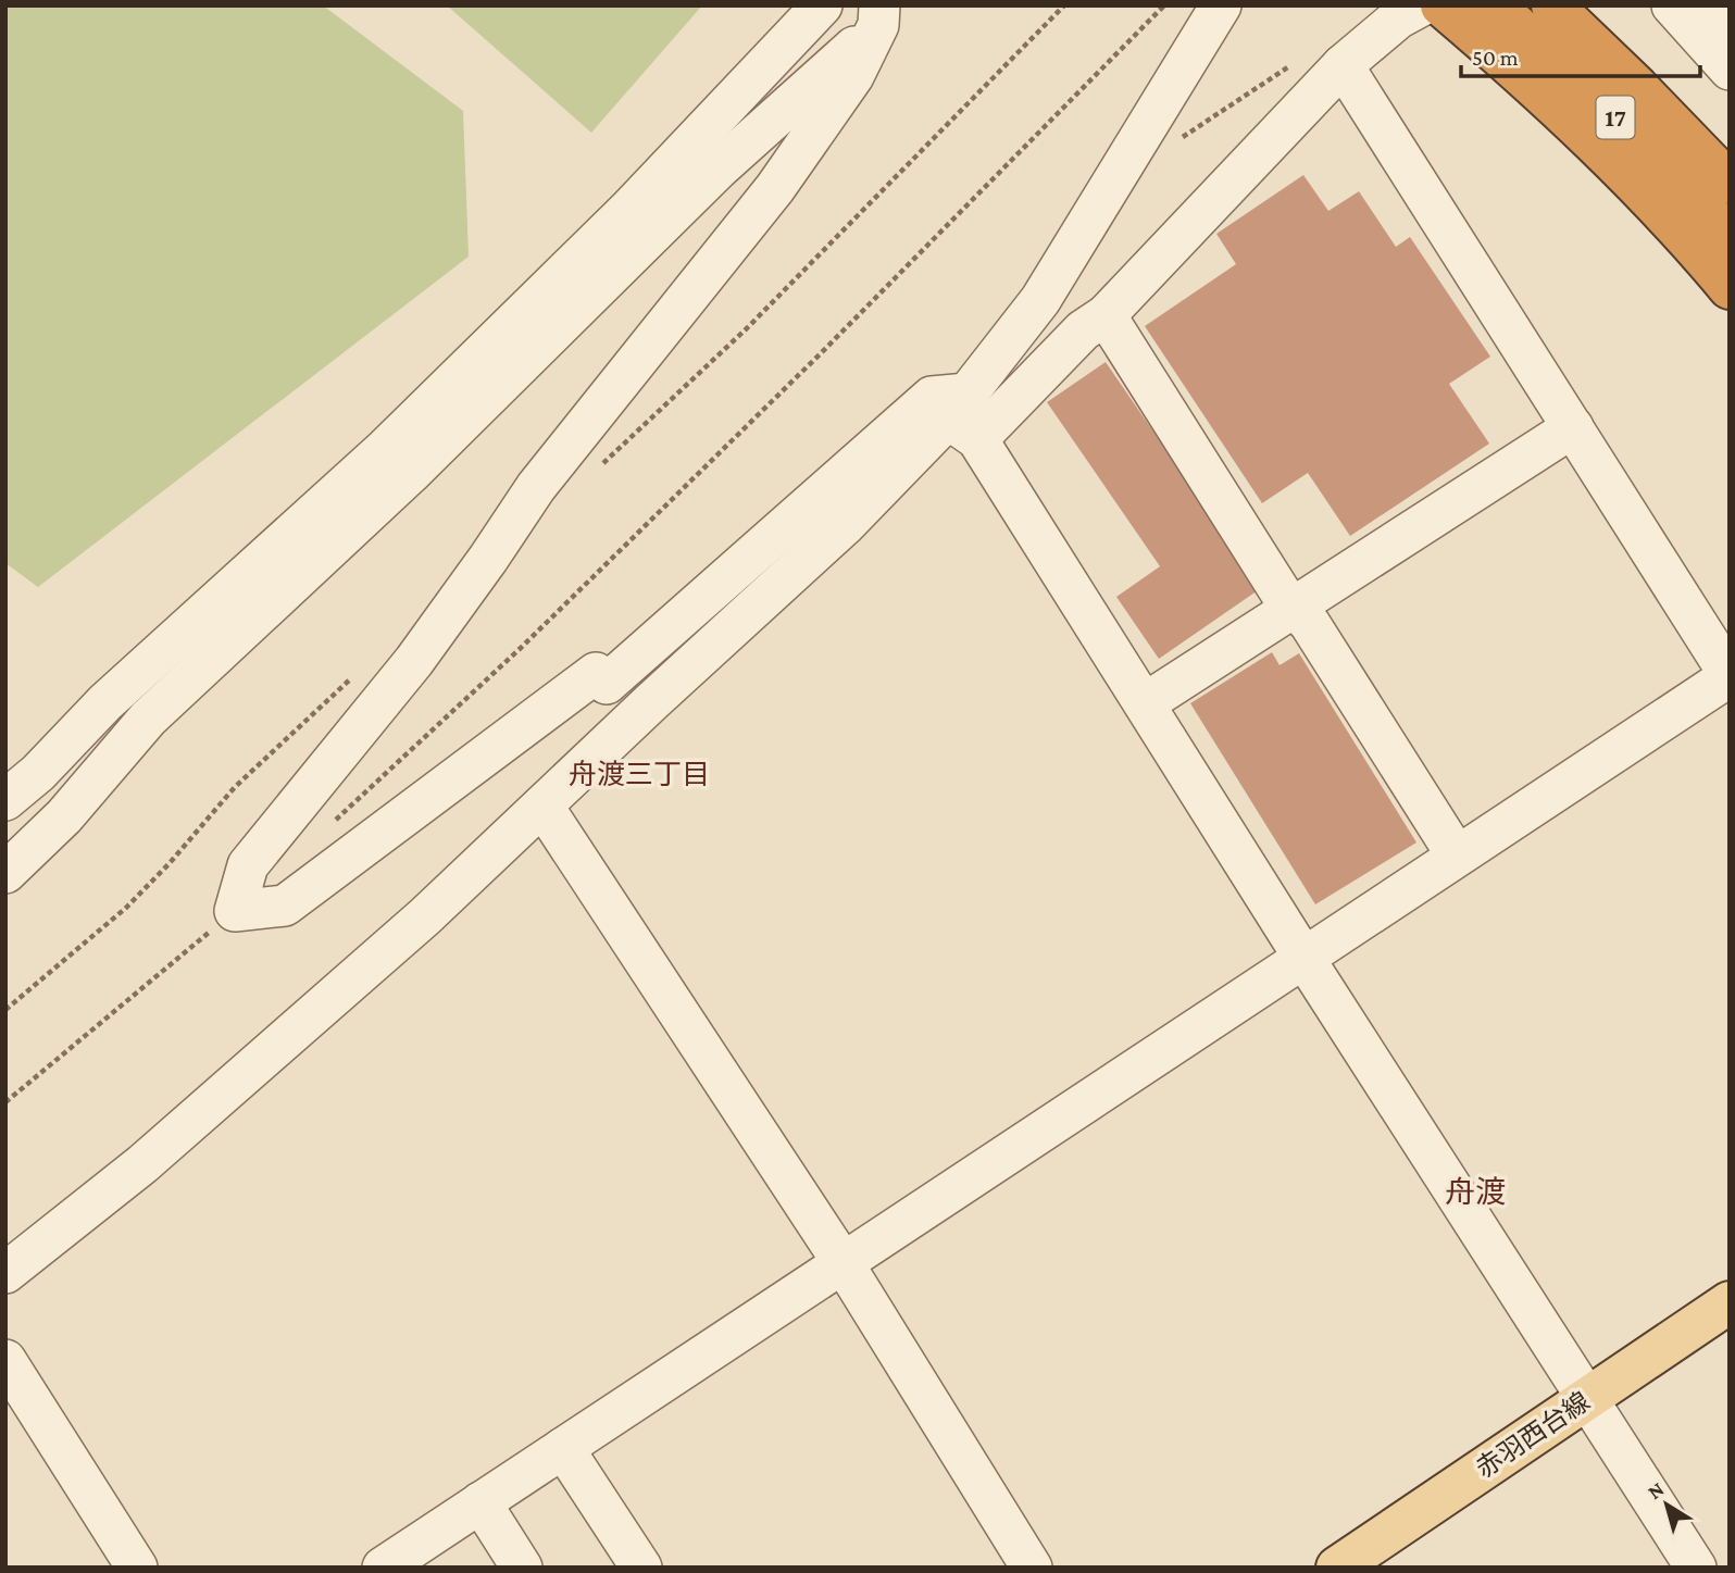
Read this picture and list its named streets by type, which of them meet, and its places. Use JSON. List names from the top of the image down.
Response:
{
  "streets": {
    "highway": ["17"],
    "main road": ["赤羽西台線"]
  },
  "districts": ["舟渡三丁目", "舟渡"],
  "scale_bar": "50 m",
  "north": "top left"
}
